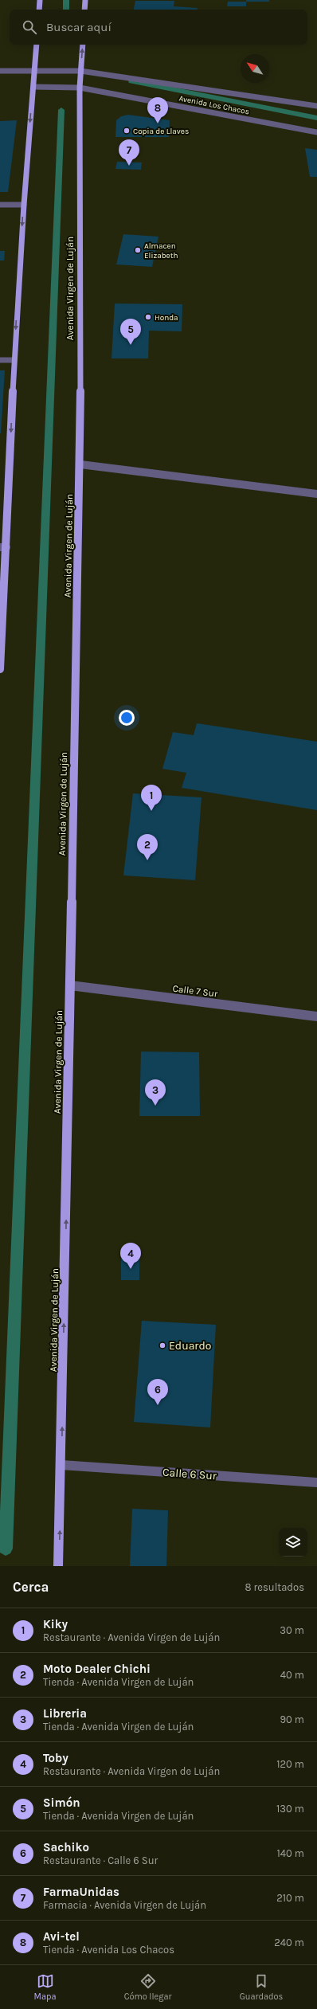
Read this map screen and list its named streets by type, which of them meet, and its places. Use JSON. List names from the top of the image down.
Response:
{
  "streets": {
    "main road": ["Avenida Virgen de Luján"],
    "street": ["Avenida Los Chacos", "Calle 7 Sur", "Calle 6 Sur"]
  },
  "crossings": [
    ["Avenida Los Chacos", "Avenida Virgen de Luján"],
    ["Avenida Virgen de Luján", "Calle 7 Sur"],
    ["Avenida Virgen de Luján", "Calle 6 Sur"]
  ],
  "one_way": ["Avenida Virgen de Luján"],
  "places": [
    "Copia de Llaves",
    "Almacen Elizabeth",
    "Honda",
    "Eduardo"
  ],
  "north": "top left",
  "page": {
    "search": "Buscar aquí",
    "pins": [
      "8",
      "7",
      "5",
      "1",
      "2",
      "3",
      "4",
      "6"
    ],
    "heading": ["Cerca", "8 resultados"],
    "list": [
      {
        "mark": "1",
        "name": "Kiky",
        "note": "Restaurante · Avenida Virgen de Luján",
        "value": "30 m"
      },
      {
        "mark": "2",
        "name": "Moto Dealer Chichi",
        "note": "Tienda · Avenida Virgen de Luján",
        "value": "40 m"
      },
      {
        "mark": "3",
        "name": "Libreria",
        "note": "Tienda · Avenida Virgen de Luján",
        "value": "90 m"
      },
      {
        "mark": "4",
        "name": "Toby",
        "note": "Restaurante · Avenida Virgen de Luján",
        "value": "120 m"
      },
      {
        "mark": "5",
        "name": "Simón",
        "note": "Tienda · Avenida Virgen de Luján",
        "value": "130 m"
      },
      {
        "mark": "6",
        "name": "Sachiko",
        "note": "Restaurante · Calle 6 Sur",
        "value": "140 m"
      },
      {
        "mark": "7",
        "name": "FarmaUnidas",
        "note": "Farmacia · Avenida Virgen de Luján",
        "value": "210 m"
      },
      {
        "mark": "8",
        "name": "Avi-tel",
        "note": "Tienda · Avenida Los Chacos",
        "value": "240 m"
      }
    ],
    "nav": ["Mapa", "Cómo llegar", "Guardados"]
  }
}
